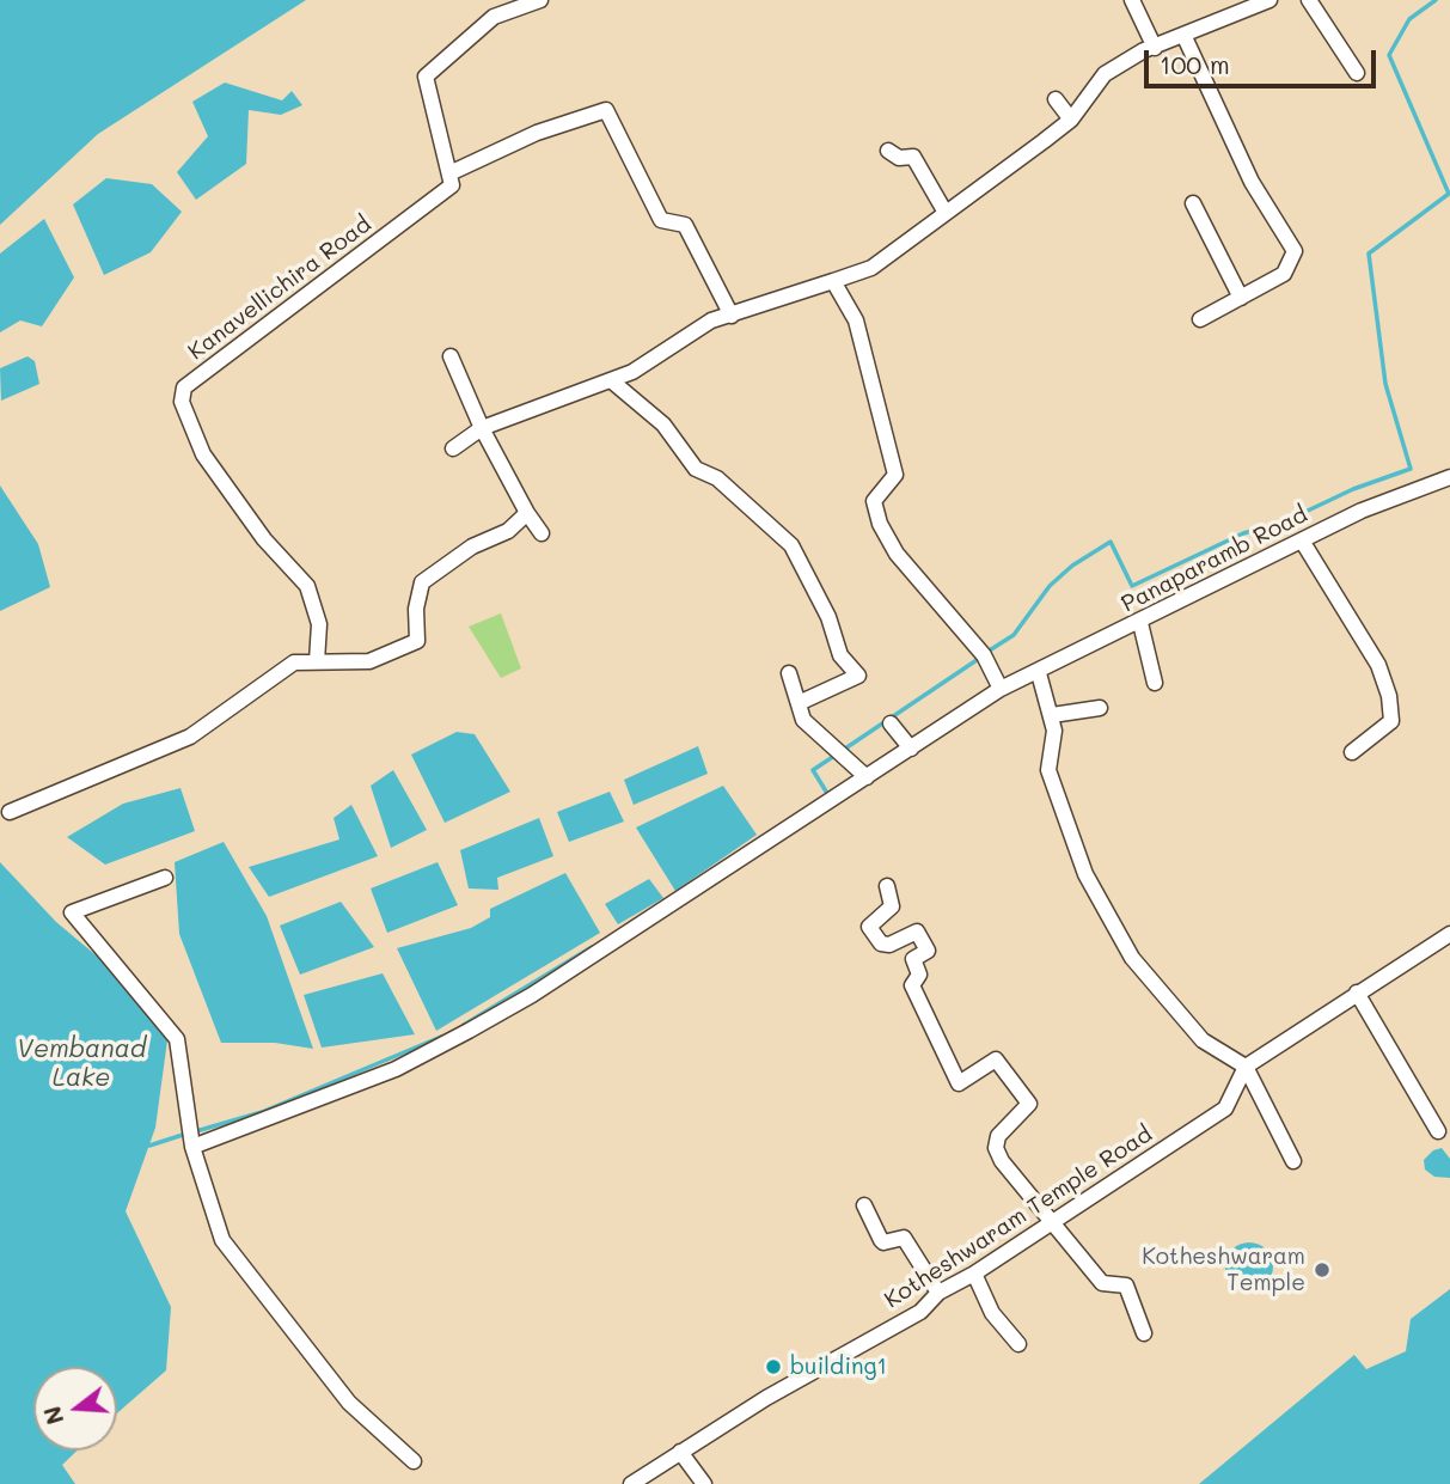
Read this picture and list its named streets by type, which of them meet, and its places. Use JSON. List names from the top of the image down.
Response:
{
  "streets": {
    "street": ["Kanavellichira Road", "Panaparamb Road", "Kotheshwaram Temple Road"]
  },
  "water": ["Vembanad Lake"],
  "places": ["Kotheshwaram Temple", "building1"],
  "scale_bar": "100 m",
  "north": "left"
}
